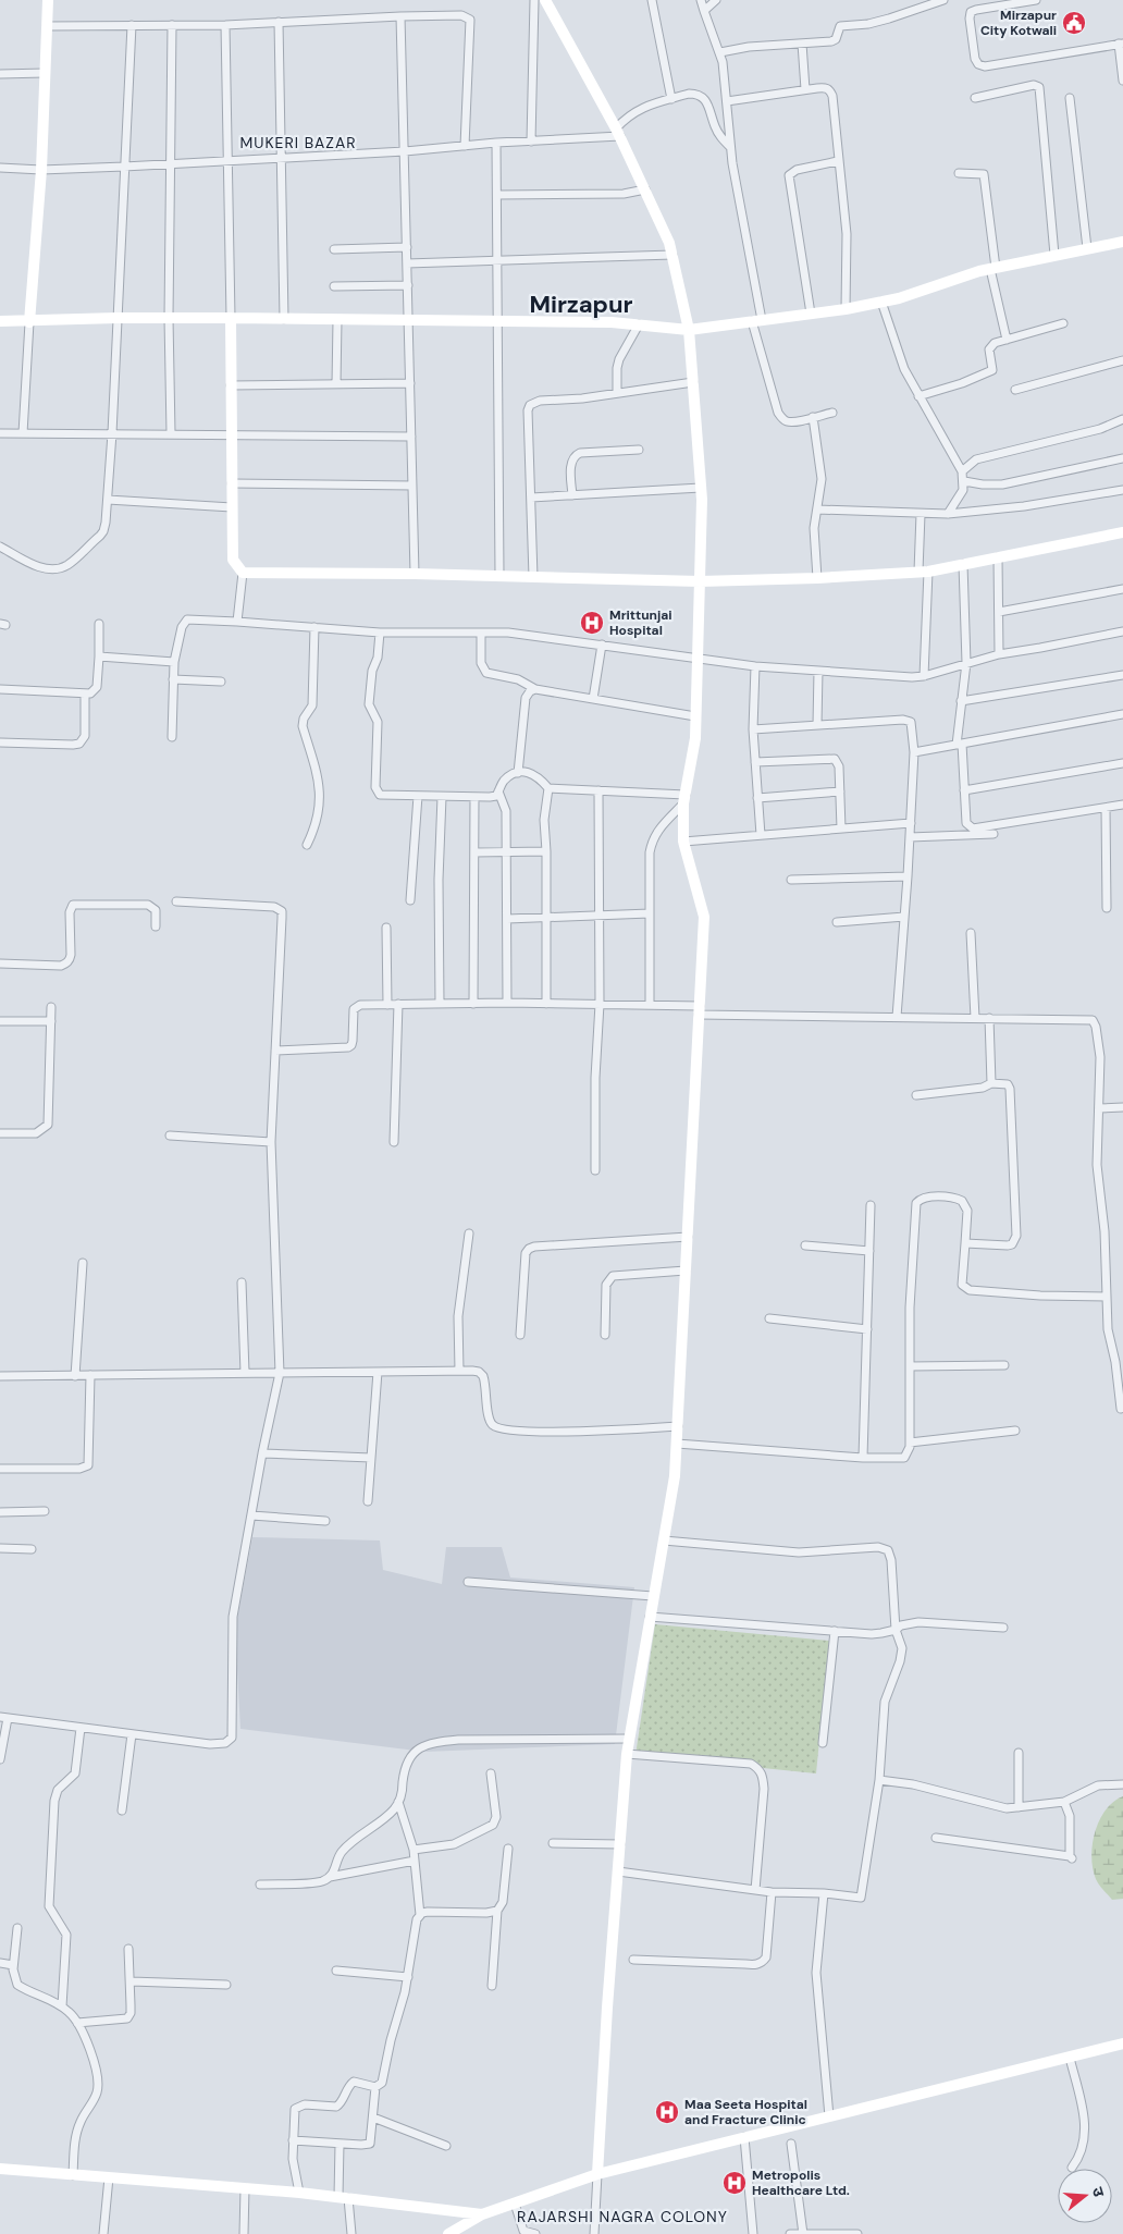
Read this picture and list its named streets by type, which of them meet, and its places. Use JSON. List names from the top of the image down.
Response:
{
  "districts": ["MUKERI BAZAR", "Mirzapur", "RAJARSHI NAGRA COLONY"],
  "places": {
    "public building": ["Mirzapur City Kotwali"],
    "hospital": ["Mrittunjai Hospital", "Maa Seeta Hospital and Fracture Clinic", "Metropolis Healthcare Ltd."]
  },
  "north": "right"
}
